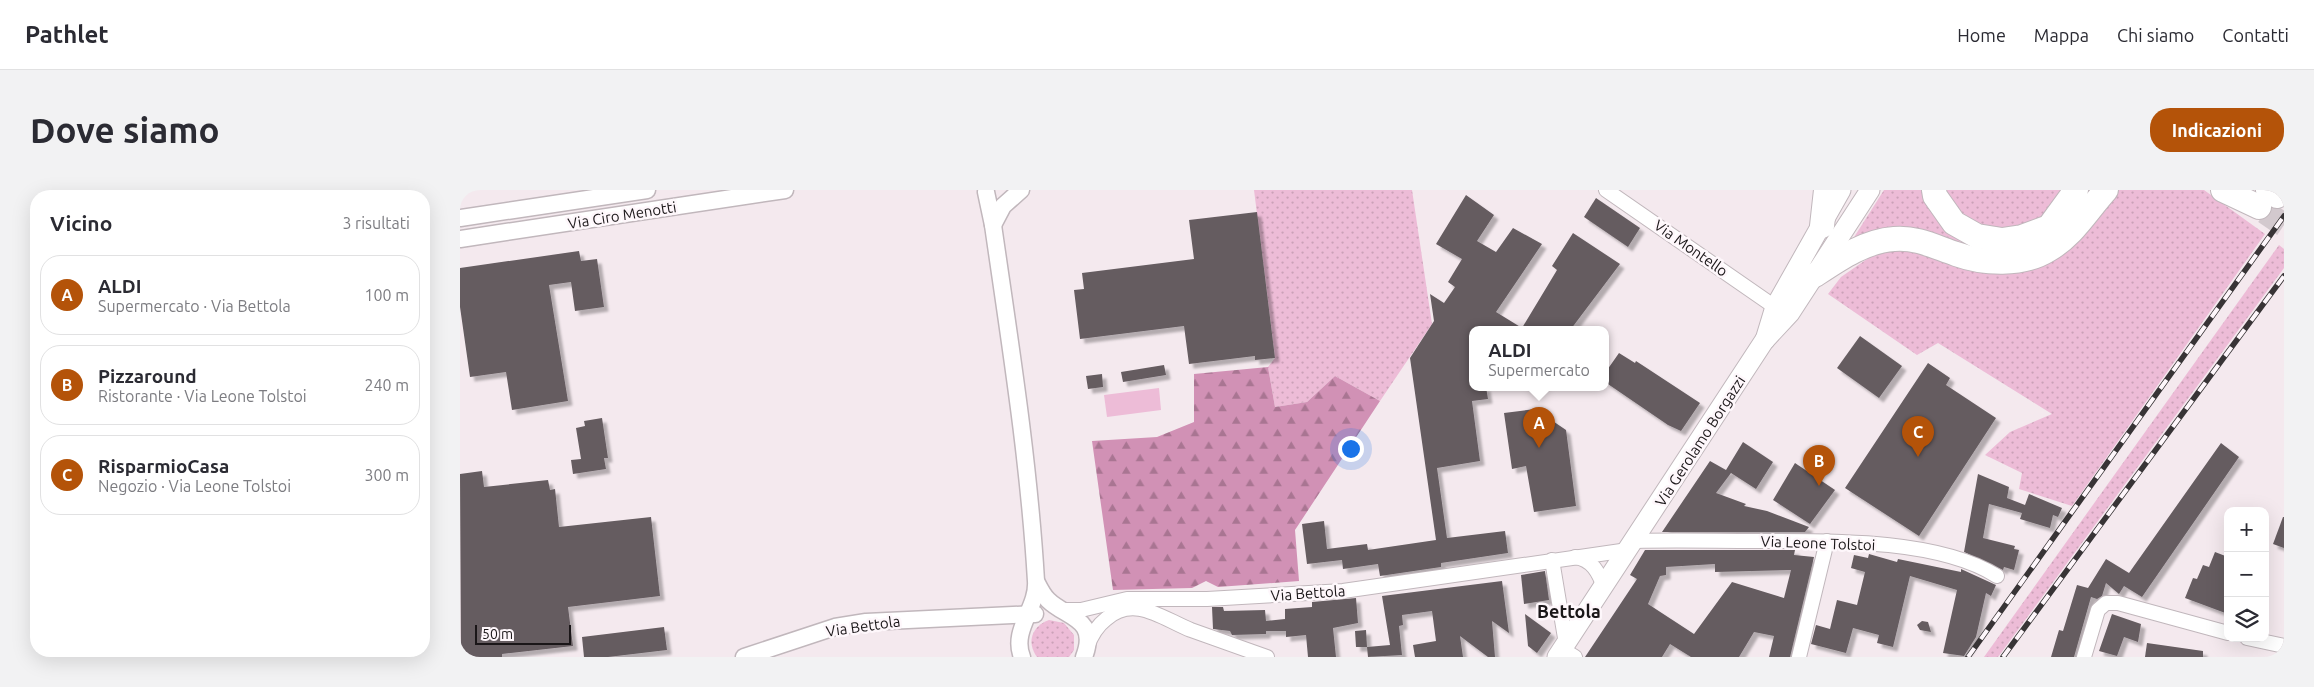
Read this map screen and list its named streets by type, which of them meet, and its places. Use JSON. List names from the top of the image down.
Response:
{
  "streets": {
    "main road": ["Via Gerolamo Borgazzi"],
    "street": [
      "Via Ciro Menotti",
      "Via Montello",
      "Via Leone Tolstoi",
      "Via Bettola"
    ]
  },
  "crossings": [
    ["Via Montello", "Via Gerolamo Borgazzi"],
    ["Via Gerolamo Borgazzi", "Via Leone Tolstoi"],
    ["Via Gerolamo Borgazzi", "Via Bettola"],
    ["Via Leone Tolstoi", "Via Bettola"]
  ],
  "districts": ["Bettola"],
  "scale_bar": "50 m",
  "page": {
    "header": "Pathlet",
    "nav": [
      "Home",
      "Mappa",
      "Chi siamo",
      "Contatti"
    ],
    "buttons": "Indicazioni",
    "title": "Dove siamo",
    "heading": ["Vicino", "3 risultati"],
    "list": [
      {
        "mark": "A",
        "name": "ALDI",
        "note": "Supermercato · Via Bettola",
        "value": "100 m"
      },
      {
        "mark": "B",
        "name": "Pizzaround",
        "note": "Ristorante · Via Leone Tolstoi",
        "value": "240 m"
      },
      {
        "mark": "C",
        "name": "RisparmioCasa",
        "note": "Negozio · Via Leone Tolstoi",
        "value": "300 m"
      }
    ],
    "popup": ["ALDI", "Supermercato"],
    "pins": ["A", "C", "B"],
    "map_buttons": ["+", "−"],
    "scale": "50 m"
  }
}
